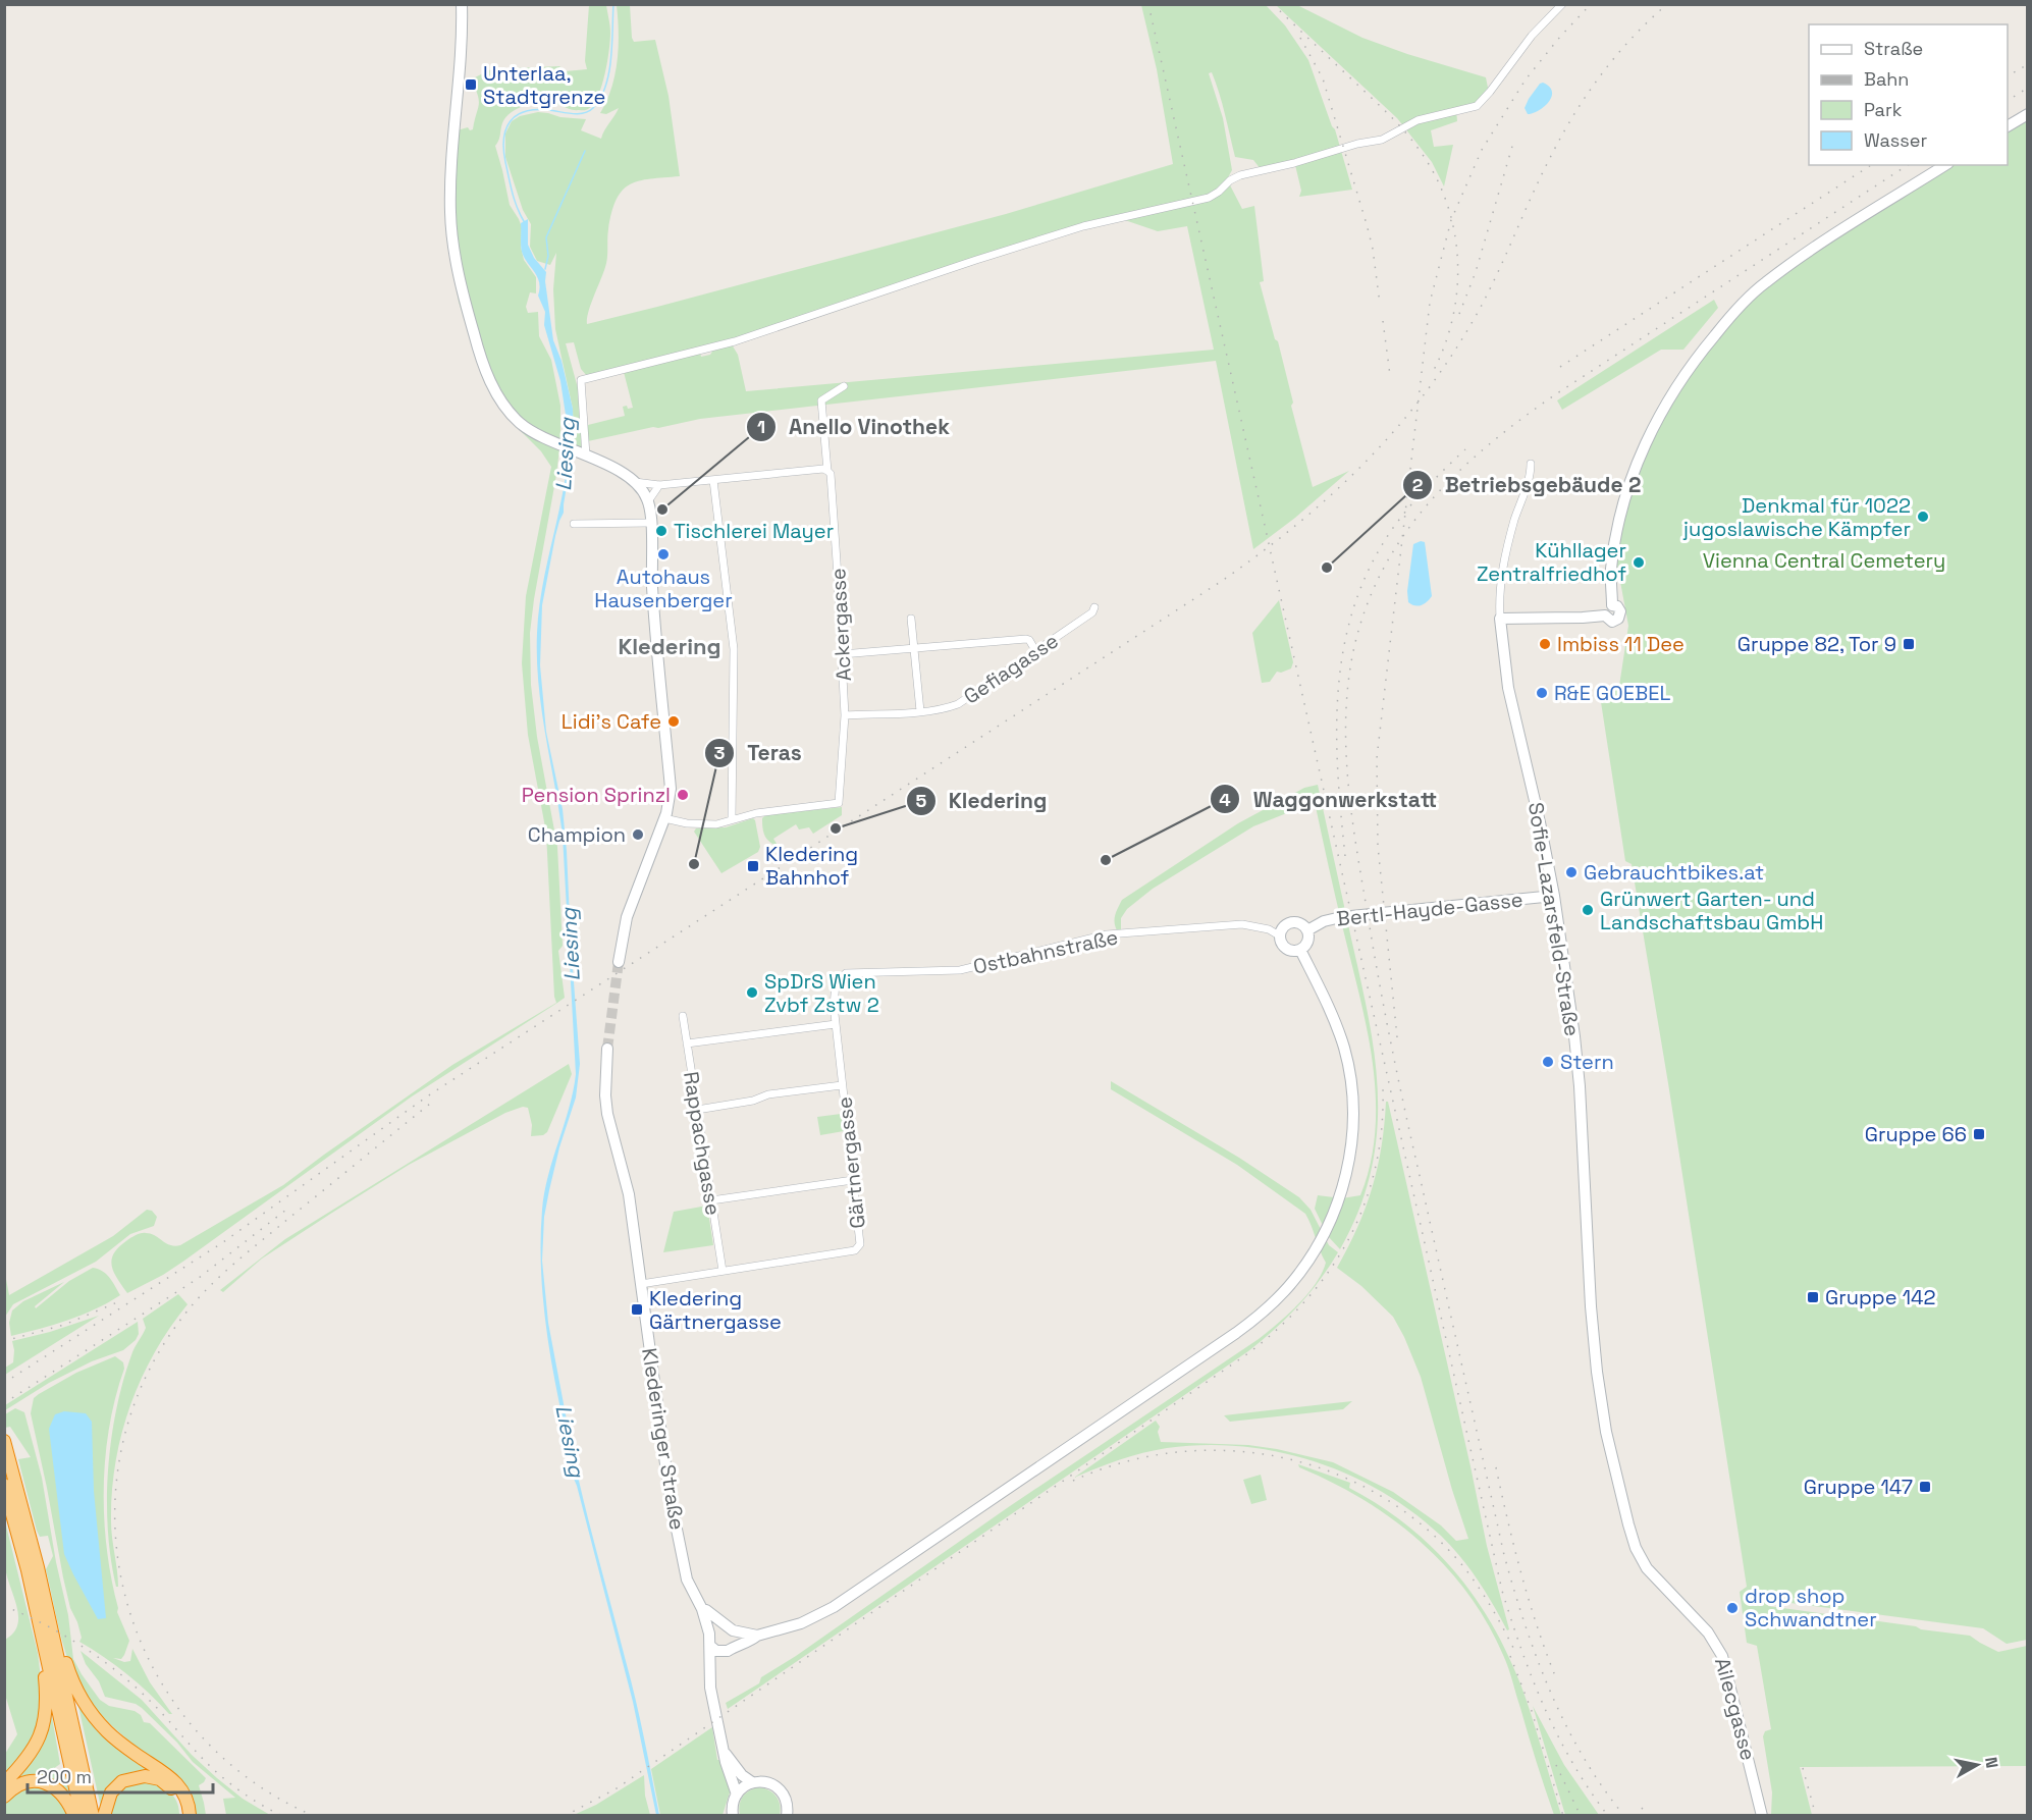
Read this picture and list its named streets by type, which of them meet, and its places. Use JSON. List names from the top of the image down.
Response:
{
  "streets": {
    "street": [
      "Ackergasse",
      "Gefiagasse",
      "Bertl-Hayde-Gasse",
      "Sofie-Lazarsfeld-Straße",
      "Ostbahnstraße",
      "Rappachgasse",
      "Gärtnergasse",
      "Klederinger Straße",
      "Ailecgasse"
    ]
  },
  "crossings": [
    ["Ackergasse", "Gefiagasse"],
    ["Bertl-Hayde-Gasse", "Sofie-Lazarsfeld-Straße"],
    ["Bertl-Hayde-Gasse", "Ostbahnstraße"],
    ["Sofie-Lazarsfeld-Straße", "Ailecgasse"],
    ["Ostbahnstraße", "Gärtnergasse"],
    ["Rappachgasse", "Gärtnergasse"],
    ["Gärtnergasse", "Klederinger Straße"]
  ],
  "districts": ["Kledering"],
  "water": ["Liesing"],
  "parks": ["Vienna Central Cemetery"],
  "places": {
    "transit": [
      "Unterlaa, Stadtgrenze",
      "Gruppe 82, Tor 9",
      "Kledering Bahnhof",
      "Gruppe 66",
      "Gruppe 142",
      "Kledering Gärtnergasse",
      "Gruppe 147"
    ],
    "other": [
      "Anello Vinothek",
      "Denkmal für 1022 jugoslawische Kämpfer",
      "Tischlerei Mayer",
      "Autohaus Hausenberger",
      "Kühllager Zentralfriedhof",
      "Betriebsgebäude 2",
      "Imbiss 11 Dee",
      "R&E GOEBEL",
      "Lidi's Cafe",
      "Pension Sprinzl",
      "Kledering",
      "Champion",
      "Waggonwerkstatt",
      "Teras",
      "Gebrauchtbikes.at",
      "Grünwert Garten- und Landschaftsbau GmbH",
      "SpDrS Wien Zvbf Zstw 2",
      "Stern",
      "drop shop Schwandtner"
    ]
  },
  "legend": [
    "Straße",
    "Bahn",
    "Park",
    "Wasser"
  ],
  "scale_bar": "200 m",
  "north": "right"
}
